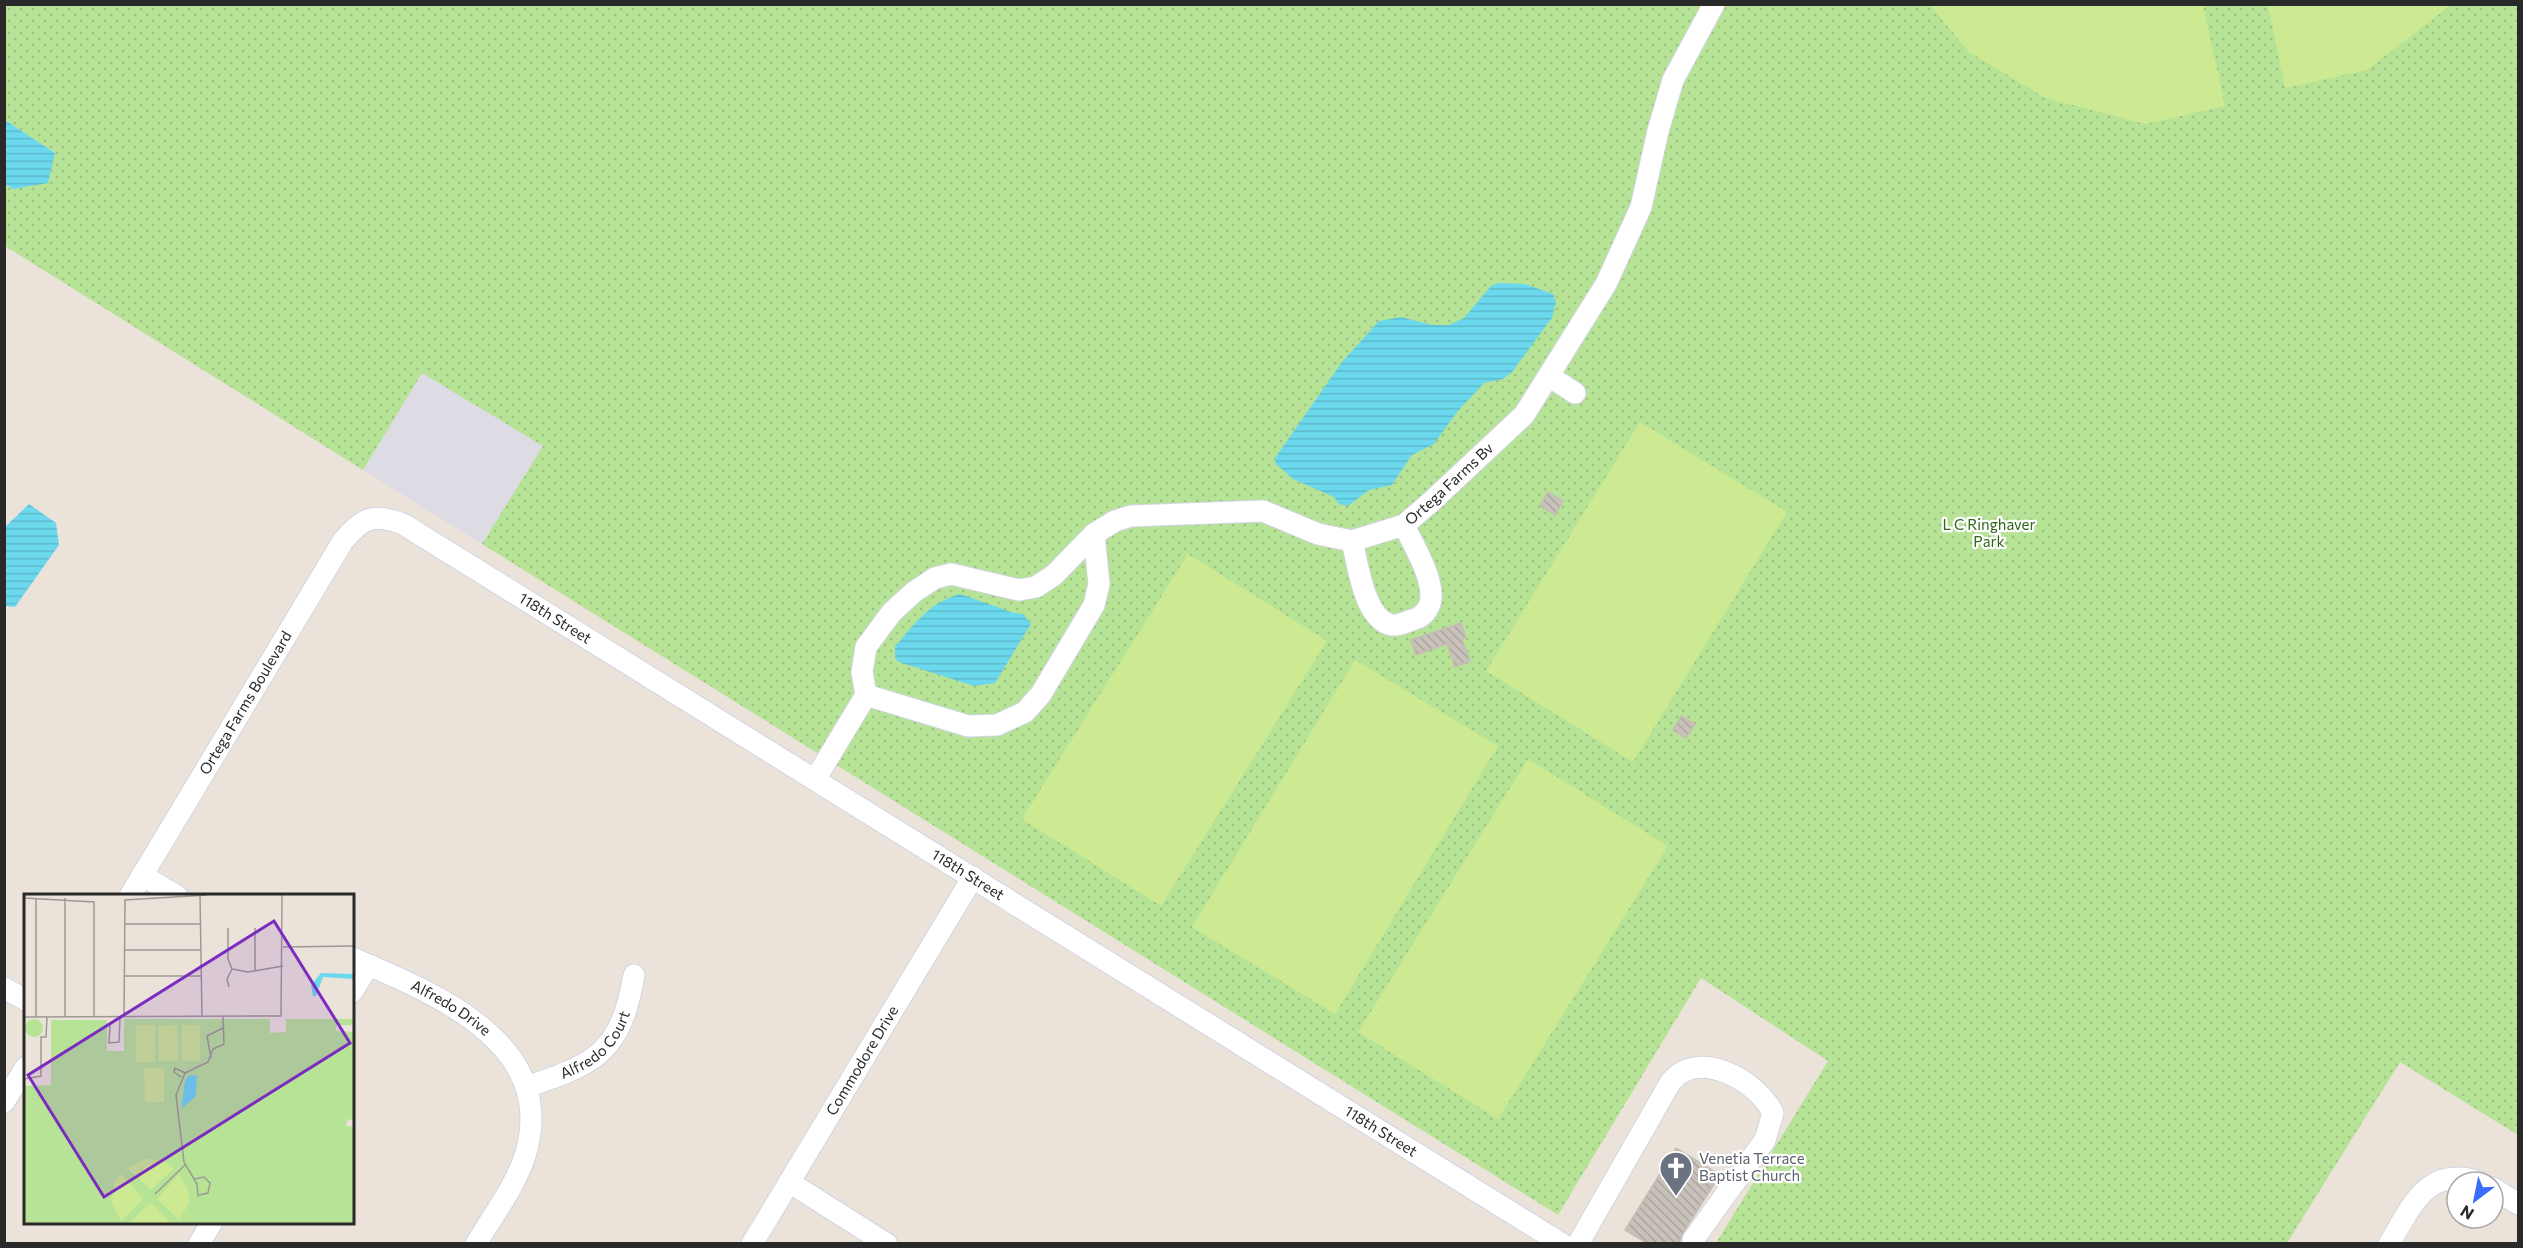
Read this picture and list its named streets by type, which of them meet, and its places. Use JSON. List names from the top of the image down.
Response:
{
  "streets": {
    "street": [
      "Ortega Farms Bv",
      "118th Street",
      "Ortega Farms Boulevard",
      "Alfredo Drive",
      "Alfredo Court",
      "Commodore Drive"
    ]
  },
  "crossings": [
    ["118th Street", "Ortega Farms Boulevard"],
    ["118th Street", "Commodore Drive"],
    ["Alfredo Drive", "Alfredo Court"]
  ],
  "parks": ["L C Ringhaver Park"],
  "places": {
    "church": ["Venetia Terrace Baptist Church"]
  },
  "north": "bottom left"
}
